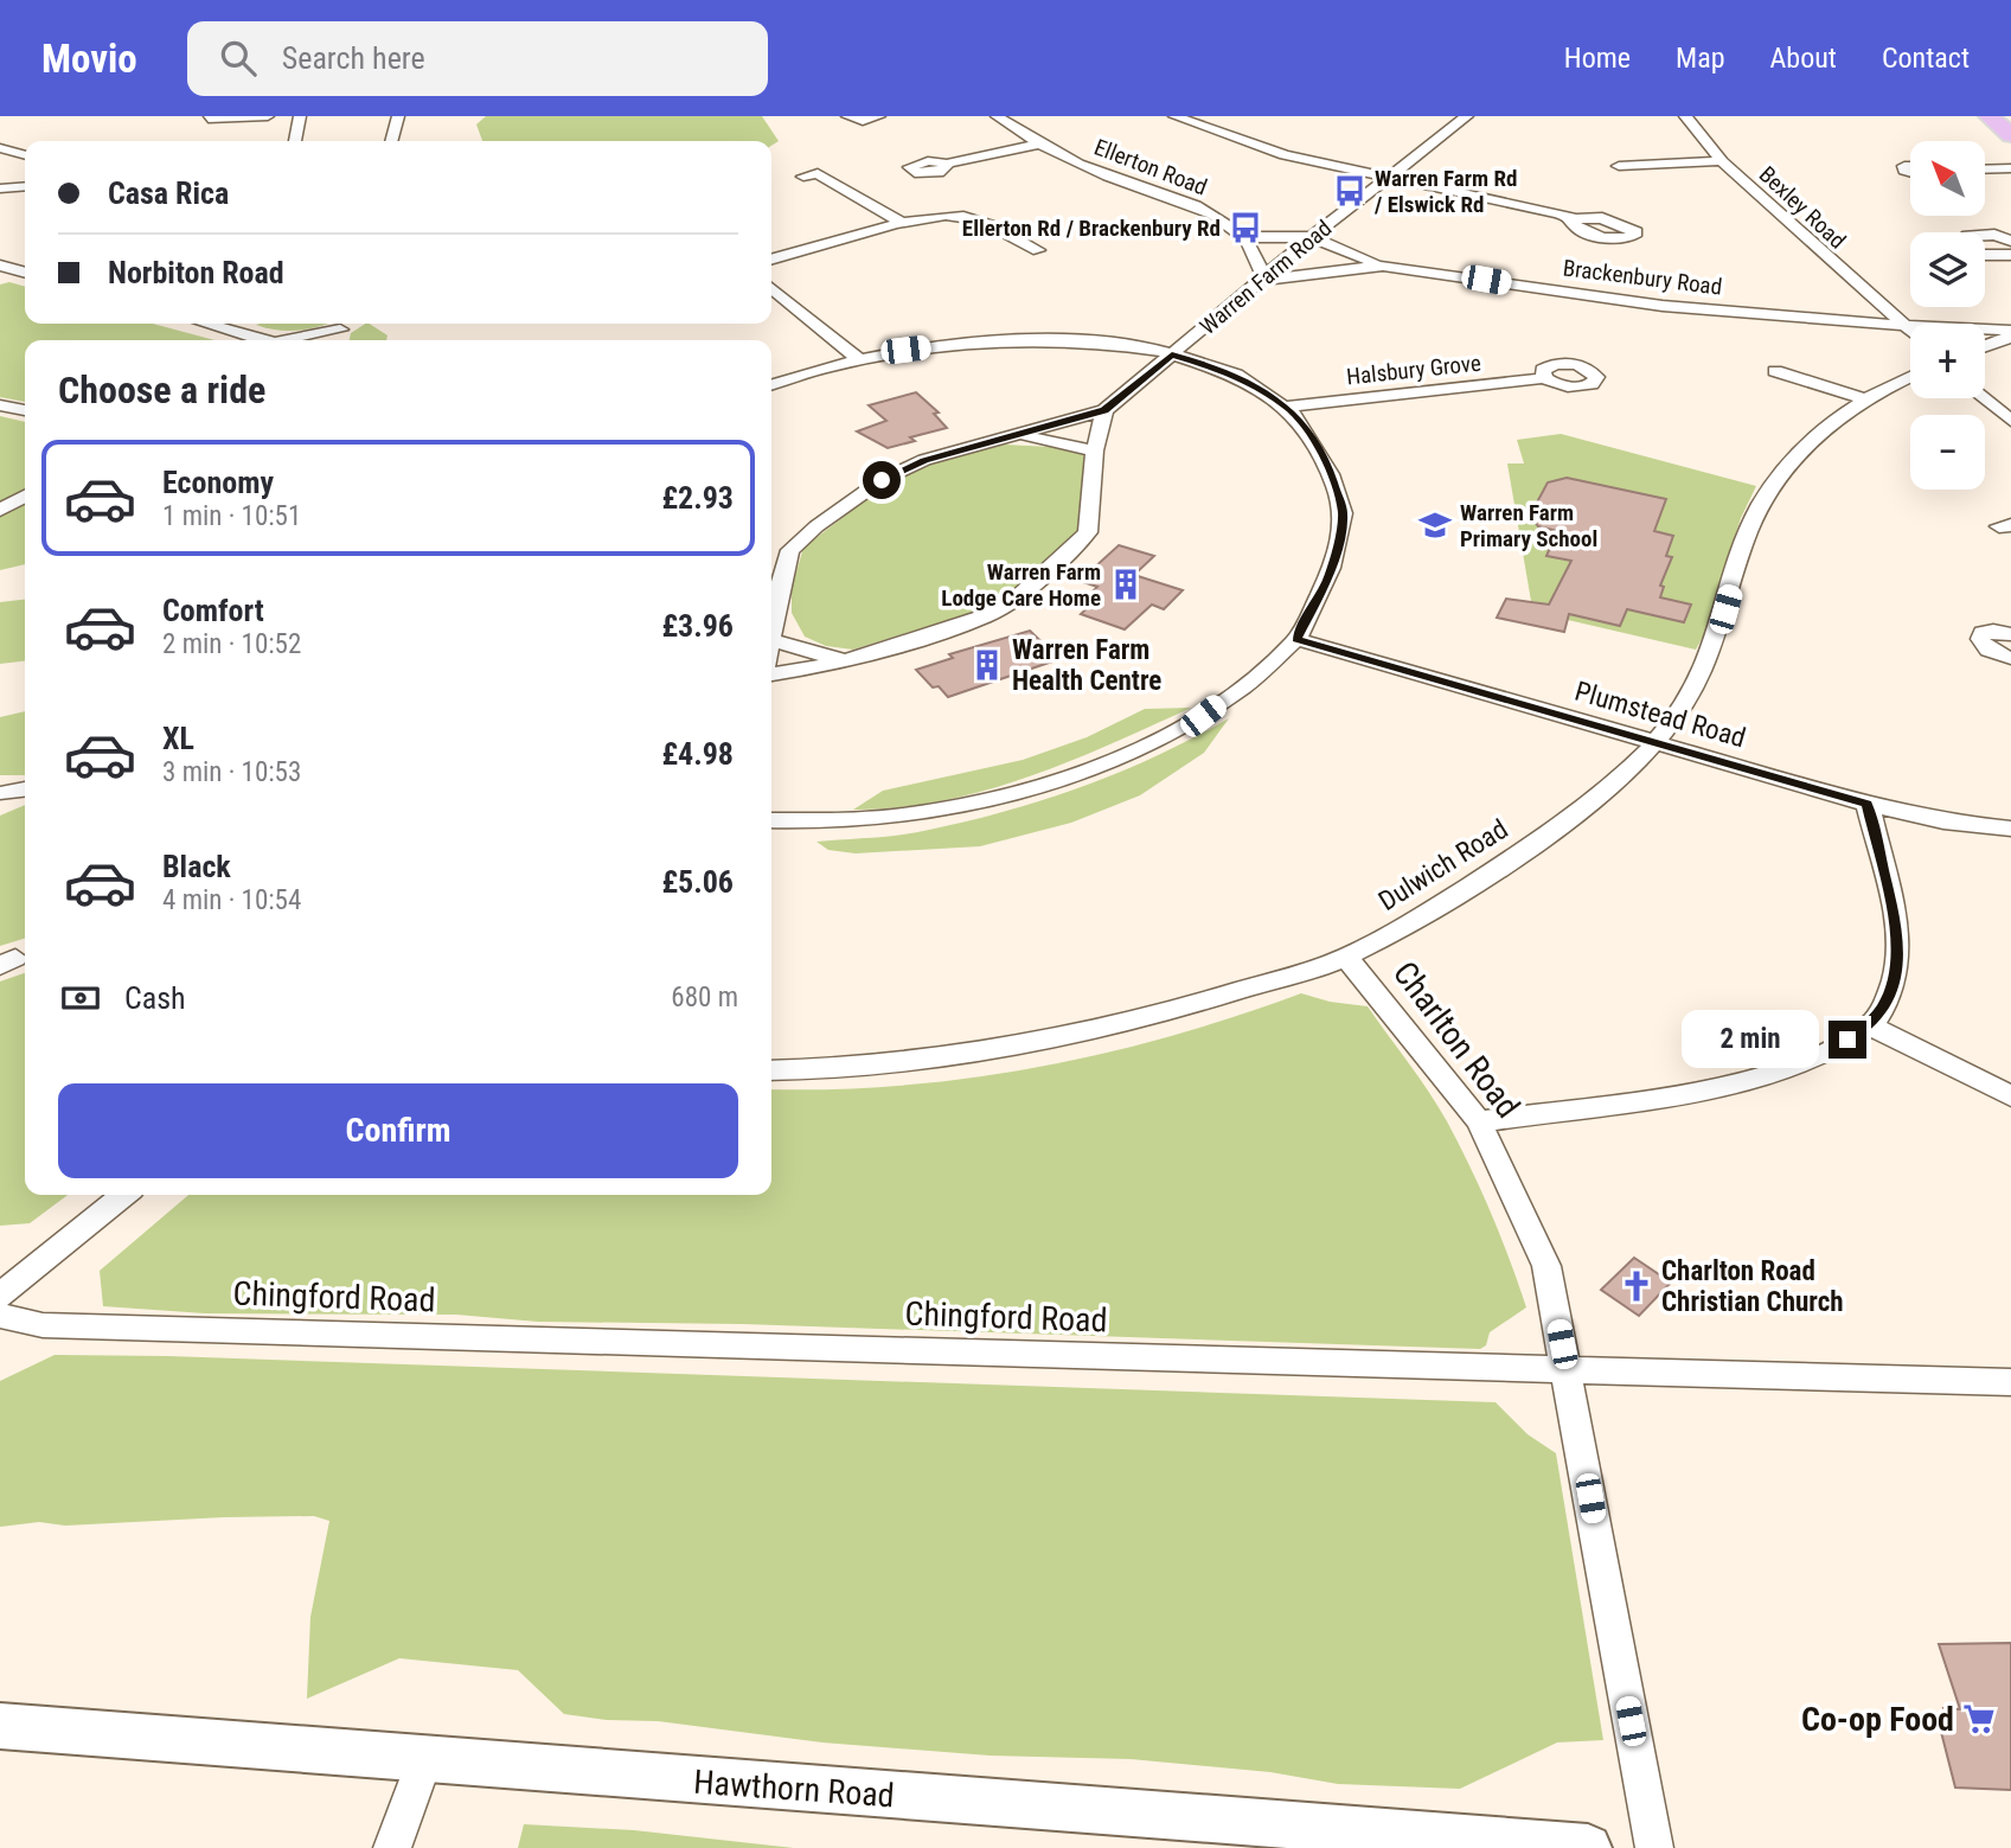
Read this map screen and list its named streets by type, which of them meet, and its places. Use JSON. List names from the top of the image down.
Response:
{
  "streets": {
    "street": [
      "Ellerton Road",
      "Bexley Road",
      "Warren Farm Road",
      "Brackenbury Road",
      "Halsbury Grove",
      "Plumstead Road",
      "Dulwich Road",
      "Charlton Road",
      "Chingford Road",
      "Hawthorn Road"
    ]
  },
  "crossings": [
    ["Bexley Road", "Brackenbury Road"],
    ["Warren Farm Road", "Brackenbury Road"],
    ["Plumstead Road", "Dulwich Road"],
    ["Dulwich Road", "Charlton Road"],
    ["Charlton Road", "Chingford Road"]
  ],
  "places": {
    "bus stop": ["Warren Farm Rd / Elswick Rd", "Ellerton Rd / Brackenbury Rd"],
    "school or university": ["Warren Farm Primary School"],
    "building": ["Warren Farm Lodge Care Home", "Warren Farm Health Centre"],
    "church": ["Charlton Road Christian Church"],
    "supermarket": ["Co-op Food"]
  },
  "north": "top left",
  "page": {
    "header": "Movio",
    "search": "Search here",
    "nav": [
      "Home",
      "Map",
      "About",
      "Contact"
    ],
    "map_buttons": ["+", "−"],
    "banner": ["Casa Rica", "Norbiton Road"],
    "heading": "Choose a ride",
    "list": [
      {
        "name": "Economy",
        "note": "1 min · 10:51",
        "value": "£2.93"
      },
      {
        "name": "Comfort",
        "note": "2 min · 10:52",
        "value": "£3.96"
      },
      {
        "name": "XL",
        "note": "3 min · 10:53",
        "value": "£4.98"
      },
      {
        "name": "Black",
        "note": "4 min · 10:54",
        "value": "£5.06"
      }
    ],
    "pay": ["Cash", "680 m"],
    "bubble": "2 min",
    "buttons": "Confirm"
  }
}
